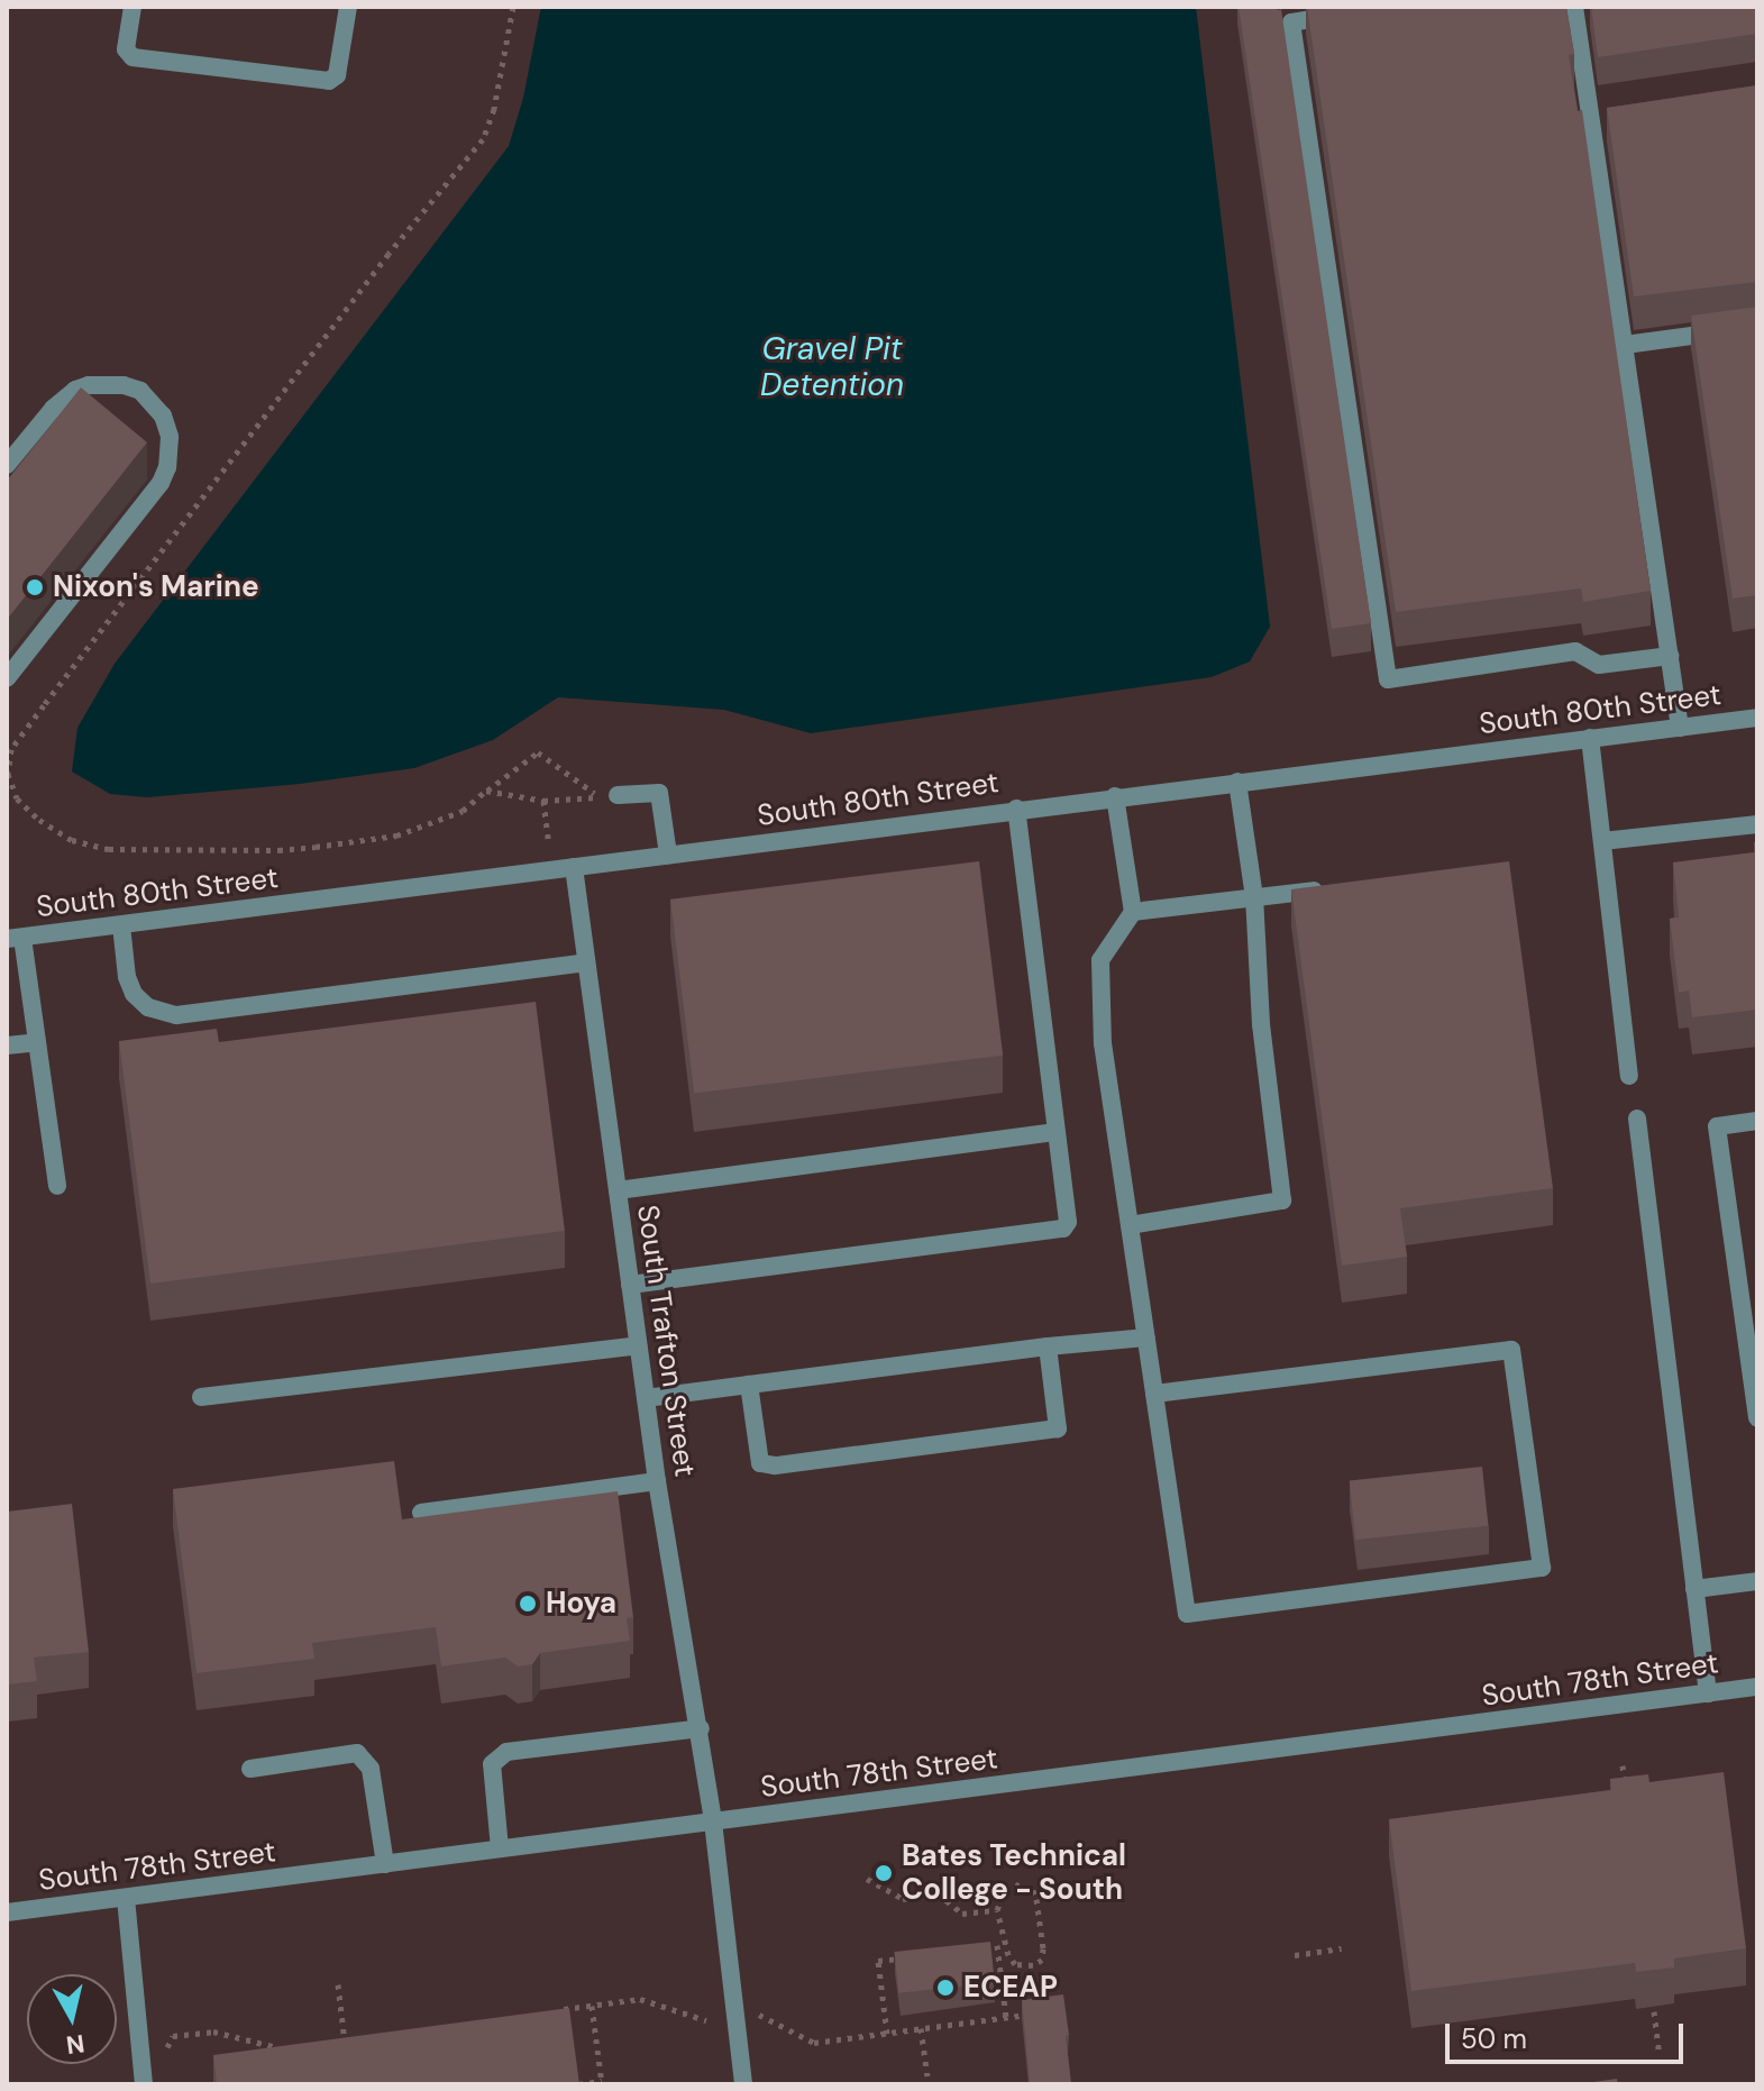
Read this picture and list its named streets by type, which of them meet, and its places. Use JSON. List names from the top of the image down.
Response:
{
  "streets": {
    "street": ["South 80th Street", "South Trafton Street", "South 78th Street"]
  },
  "crossings": [
    ["South 80th Street", "South Trafton Street"],
    ["South Trafton Street", "South 78th Street"]
  ],
  "water": ["Gravel Pit Detention"],
  "places": [
    "Nixon's Marine",
    "Hoya",
    "Bates Technical College - South",
    "ECEAP"
  ],
  "scale_bar": "50 m",
  "north": "bottom"
}
